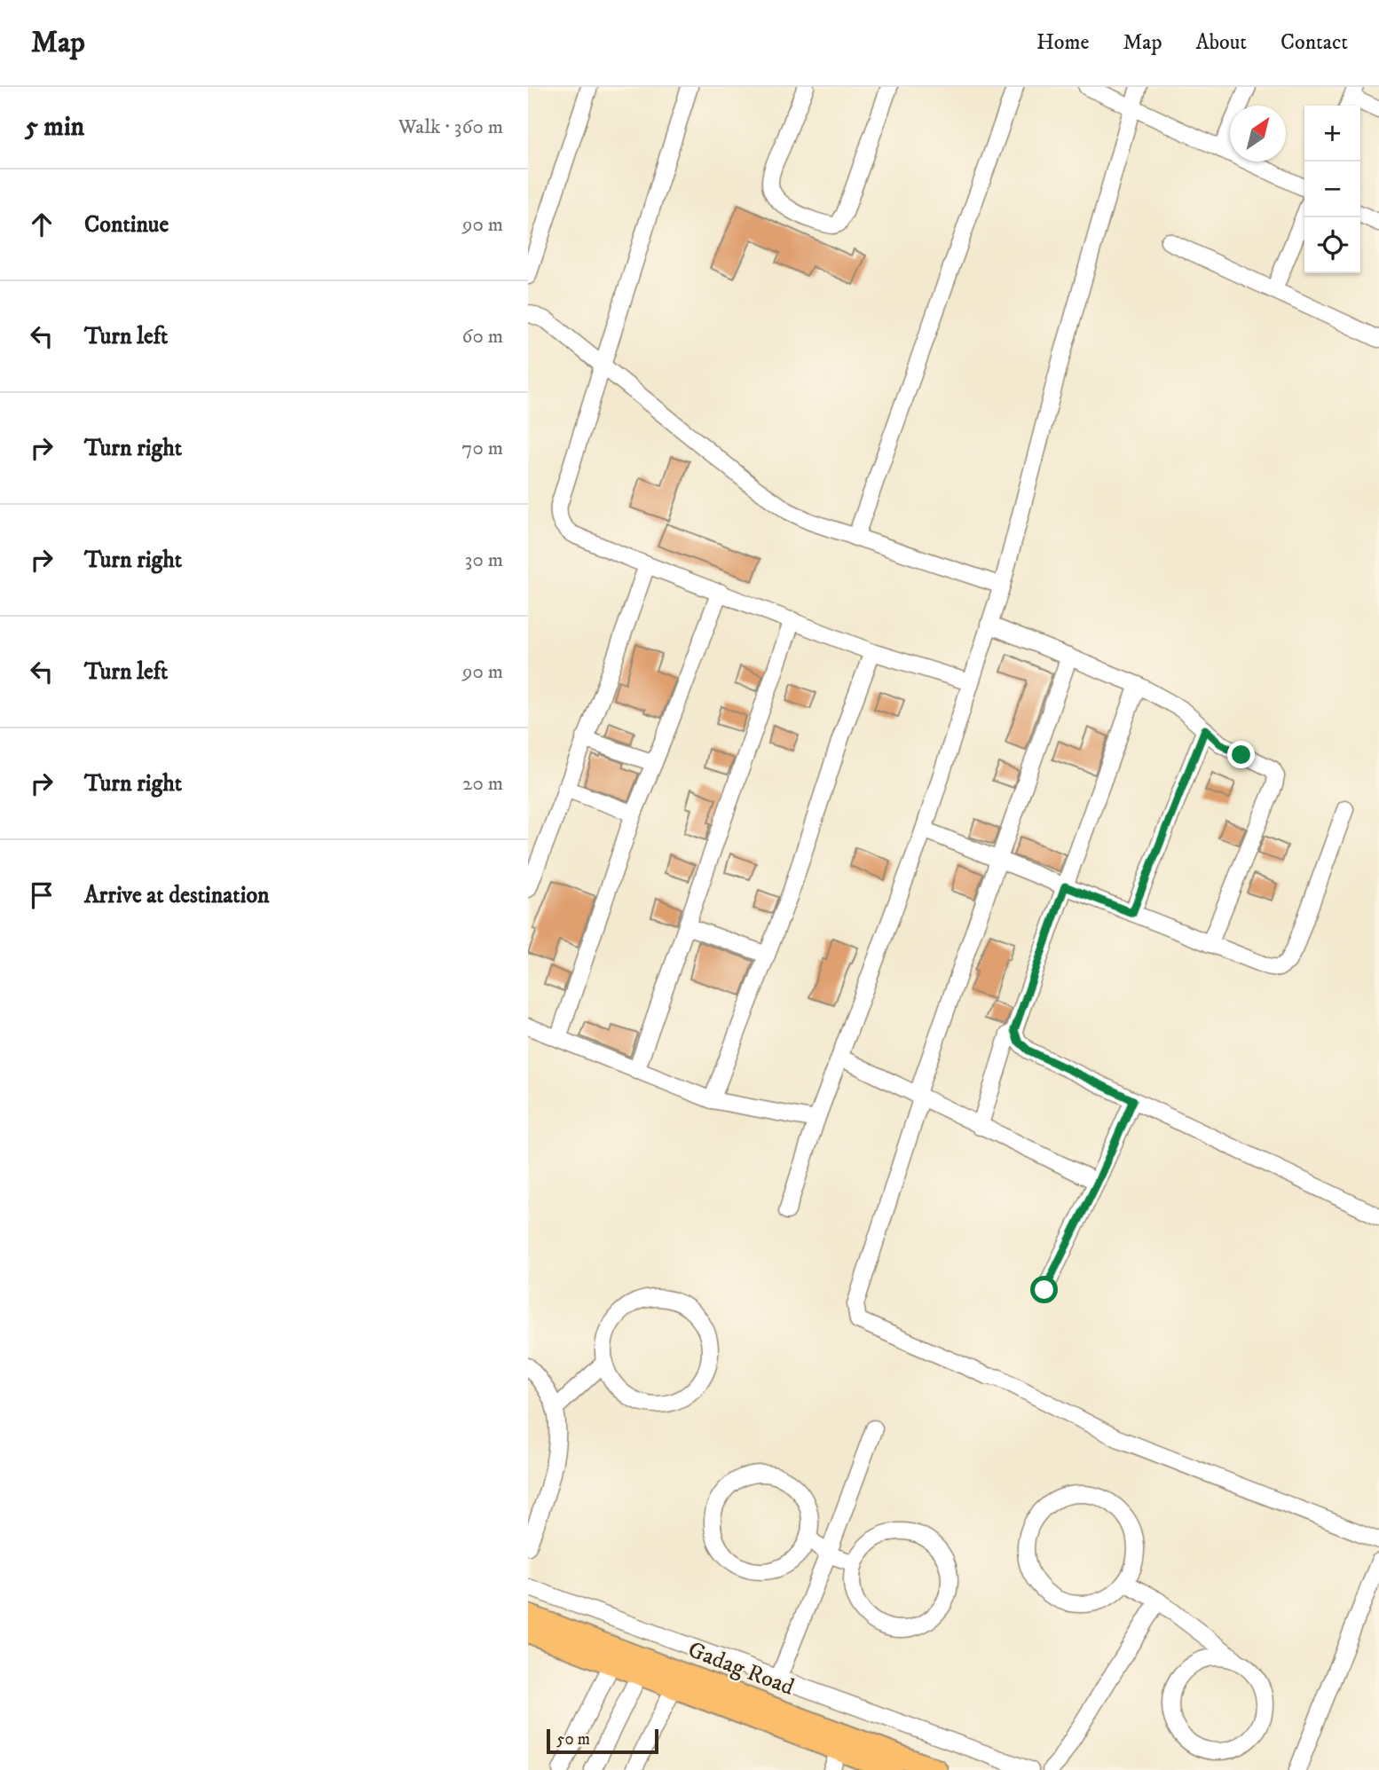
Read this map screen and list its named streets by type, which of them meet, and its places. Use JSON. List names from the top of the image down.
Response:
{
  "streets": {
    "highway": ["Gadag Road"]
  },
  "scale_bar": "50 m",
  "north": "top right",
  "page": {
    "header": "Map",
    "nav": [
      "Home",
      "Map",
      "About",
      "Contact"
    ],
    "heading": ["5 min", "Walk · 360 m"],
    "map_buttons": ["+", "−"],
    "list": [
      ["Continue", "90 m"],
      ["Turn left", "60 m"],
      ["Turn right", "70 m"],
      ["Turn right", "30 m"],
      ["Turn left", "90 m"],
      ["Turn right", "20 m"],
      "Arrive at destination"
    ],
    "scale": "50 m"
  }
}
